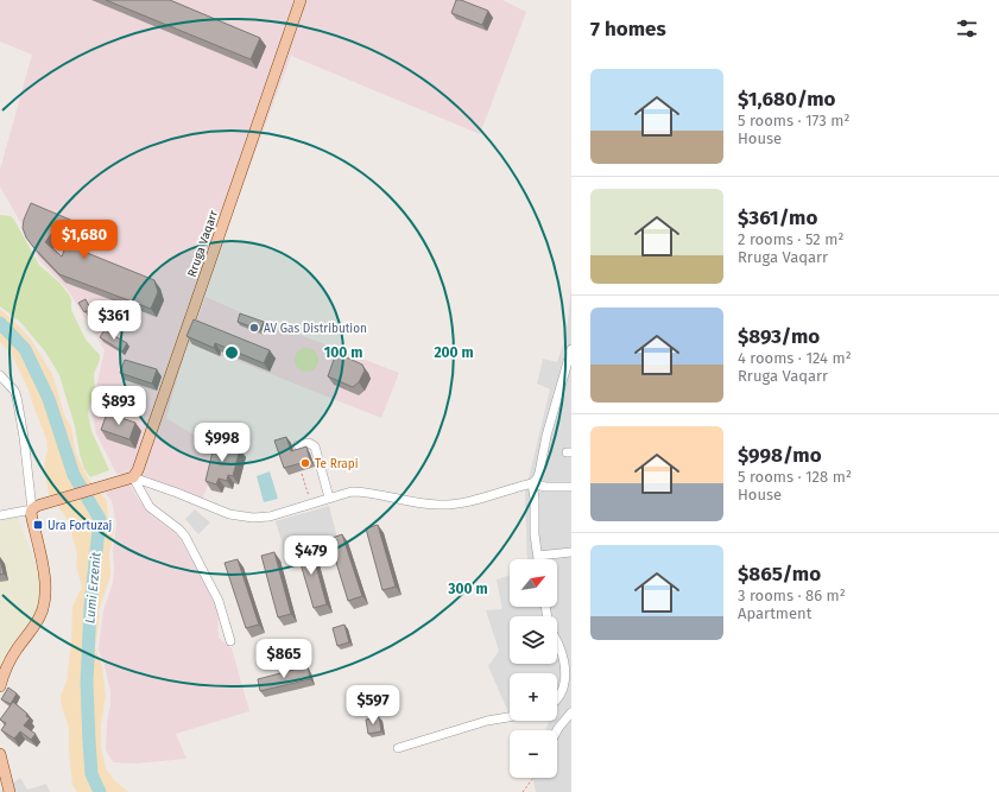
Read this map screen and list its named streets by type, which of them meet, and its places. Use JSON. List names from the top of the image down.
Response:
{
  "streets": {
    "main road": ["Rruga Vaqarr"]
  },
  "water": ["Lumi Erzenit"],
  "places": {
    "other": ["AV Gas Distribution", "Te Rrapi"],
    "transit": ["Ura Fortuzaj"]
  },
  "north": "top right",
  "page": {
    "heading": "7 homes",
    "list": [
      {
        "name": "$1,680/mo",
        "note": "5 rooms · 173 m² · House"
      },
      {
        "name": "$361/mo",
        "note": "2 rooms · 52 m² · Rruga Vaqarr"
      },
      {
        "name": "$893/mo",
        "note": "4 rooms · 124 m² · Rruga Vaqarr"
      },
      {
        "name": "$998/mo",
        "note": "5 rooms · 128 m² · House"
      },
      {
        "name": "$865/mo",
        "note": "3 rooms · 86 m² · Apartment"
      }
    ],
    "price": [
      "$1,680",
      "$361",
      "$893",
      "$998",
      "$479",
      "$865",
      "$597"
    ],
    "map_buttons": ["+", "−"]
  },
  "rings": ["100 m", "200 m", "300 m"]
}
